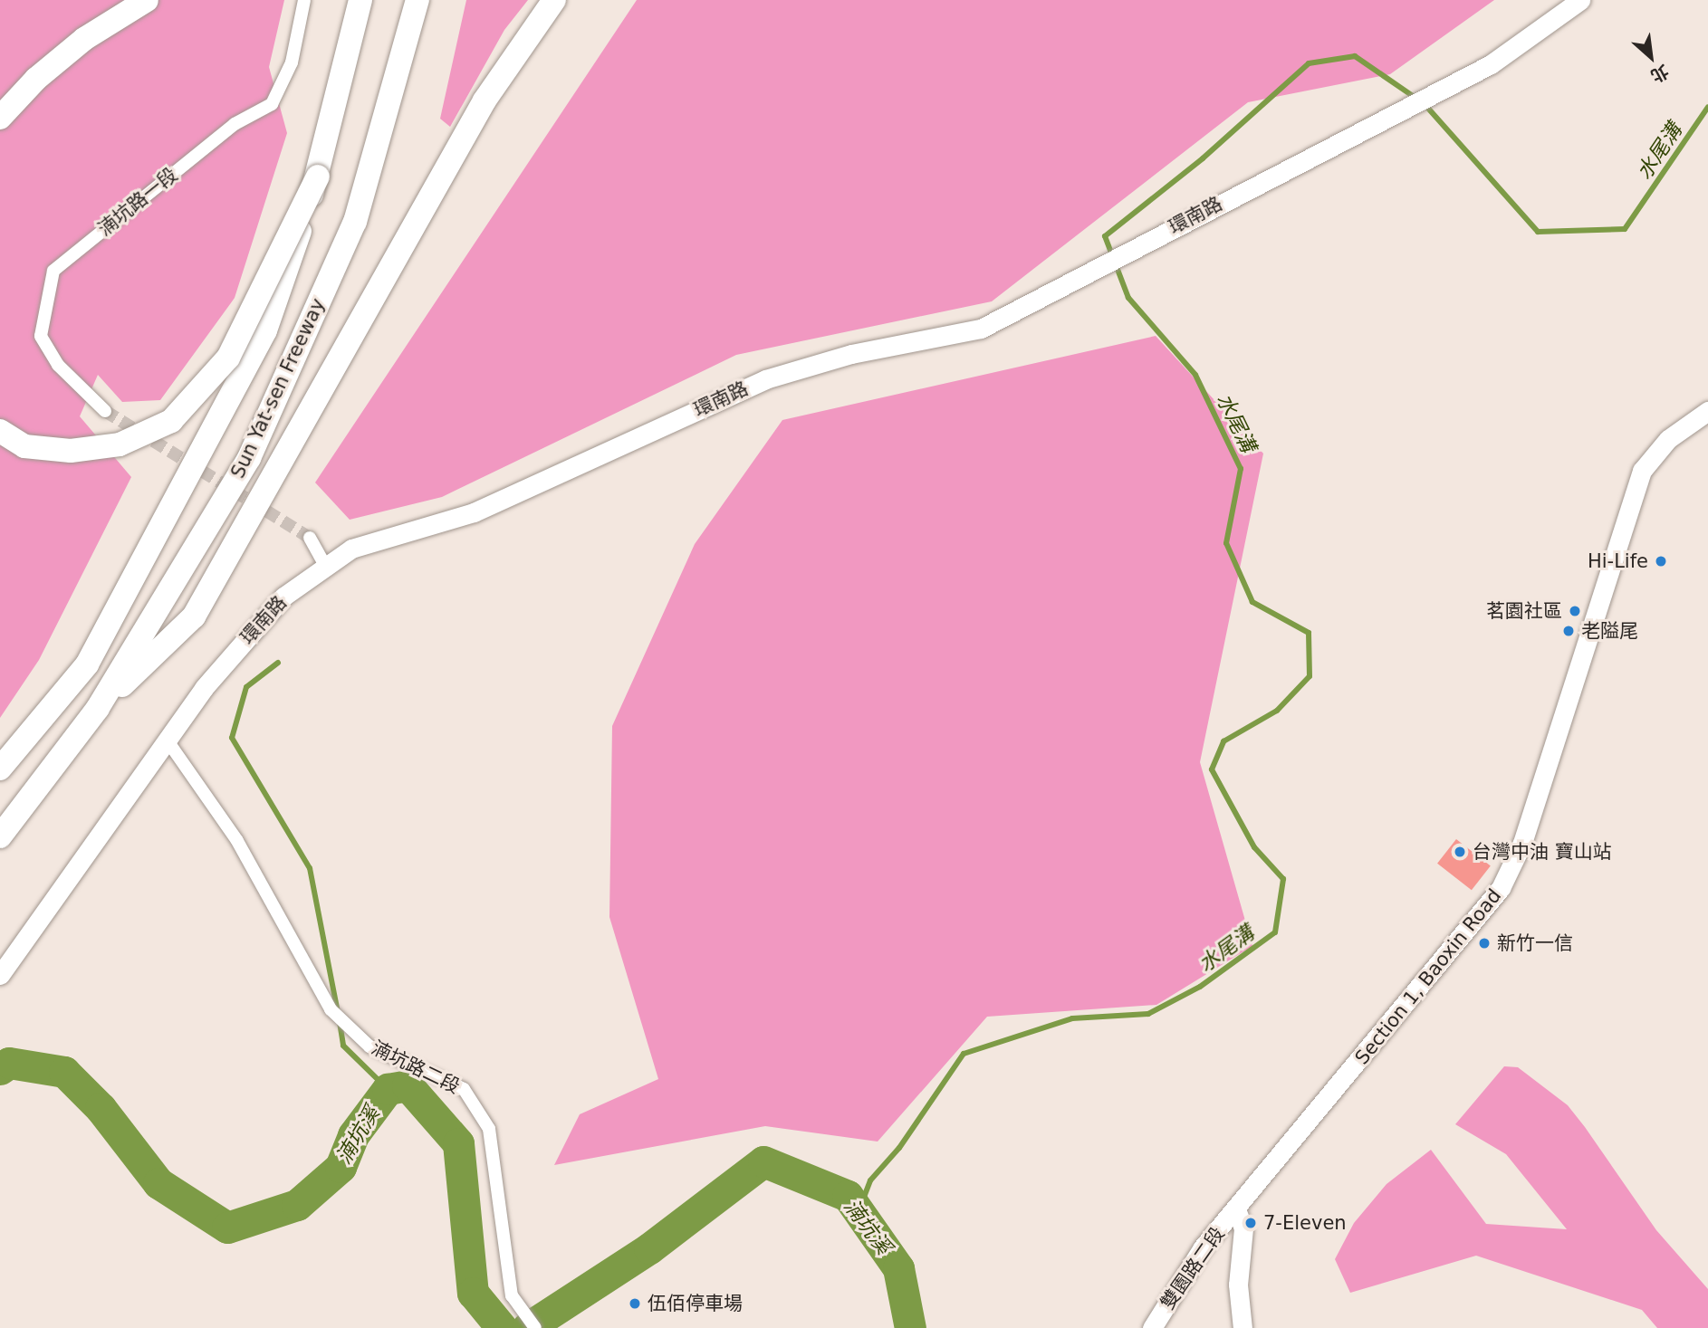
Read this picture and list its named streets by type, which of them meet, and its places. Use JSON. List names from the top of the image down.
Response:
{
  "streets": {
    "highway": ["Sun Yat-sen Freeway"],
    "street": [
      "湳坑路一段",
      "環南路",
      "Section 1, Baoxin Road",
      "湳坑路二段",
      "雙園路二段"
    ]
  },
  "crossings": [
    ["環南路", "湳坑路二段"],
    ["Section 1, Baoxin Road", "雙園路二段"]
  ],
  "water": ["水尾溝", "湳坑溪"],
  "places": [
    "Hi-Life",
    "茗園社區",
    "老隘尾",
    "台灣中油 寶山站",
    "新竹一信",
    "7-Eleven",
    "伍佰停車場"
  ],
  "north": "bottom right"
}
